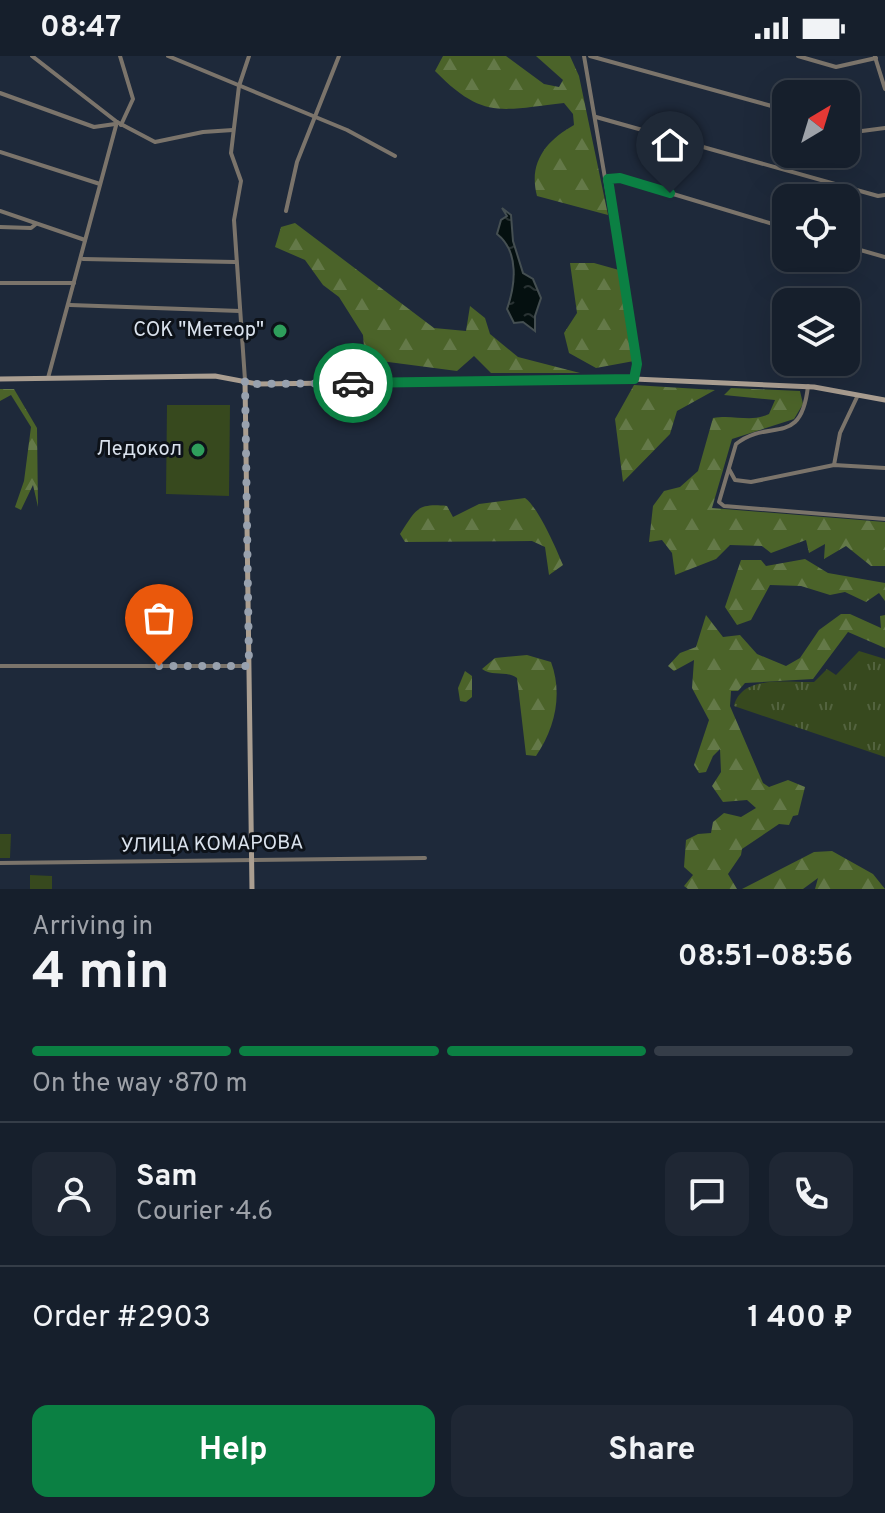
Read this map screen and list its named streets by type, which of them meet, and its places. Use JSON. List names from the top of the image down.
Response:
{
  "streets": {
    "street": ["УЛИЦА КОМАРОВА"]
  },
  "places": ["СОК \"Метеор\"", "Ледокол"],
  "north": "top right",
  "page": {
    "status": "08:47",
    "heading": ["4 min", "Arriving in", "08:51–08:56"],
    "panel": [
      "Sam",
      "Courier · 4.6",
      "Order #2903",
      "1 400 ₽"
    ],
    "bar": "On the way · 870 m",
    "buttons": ["Help", "Share"]
  }
}
